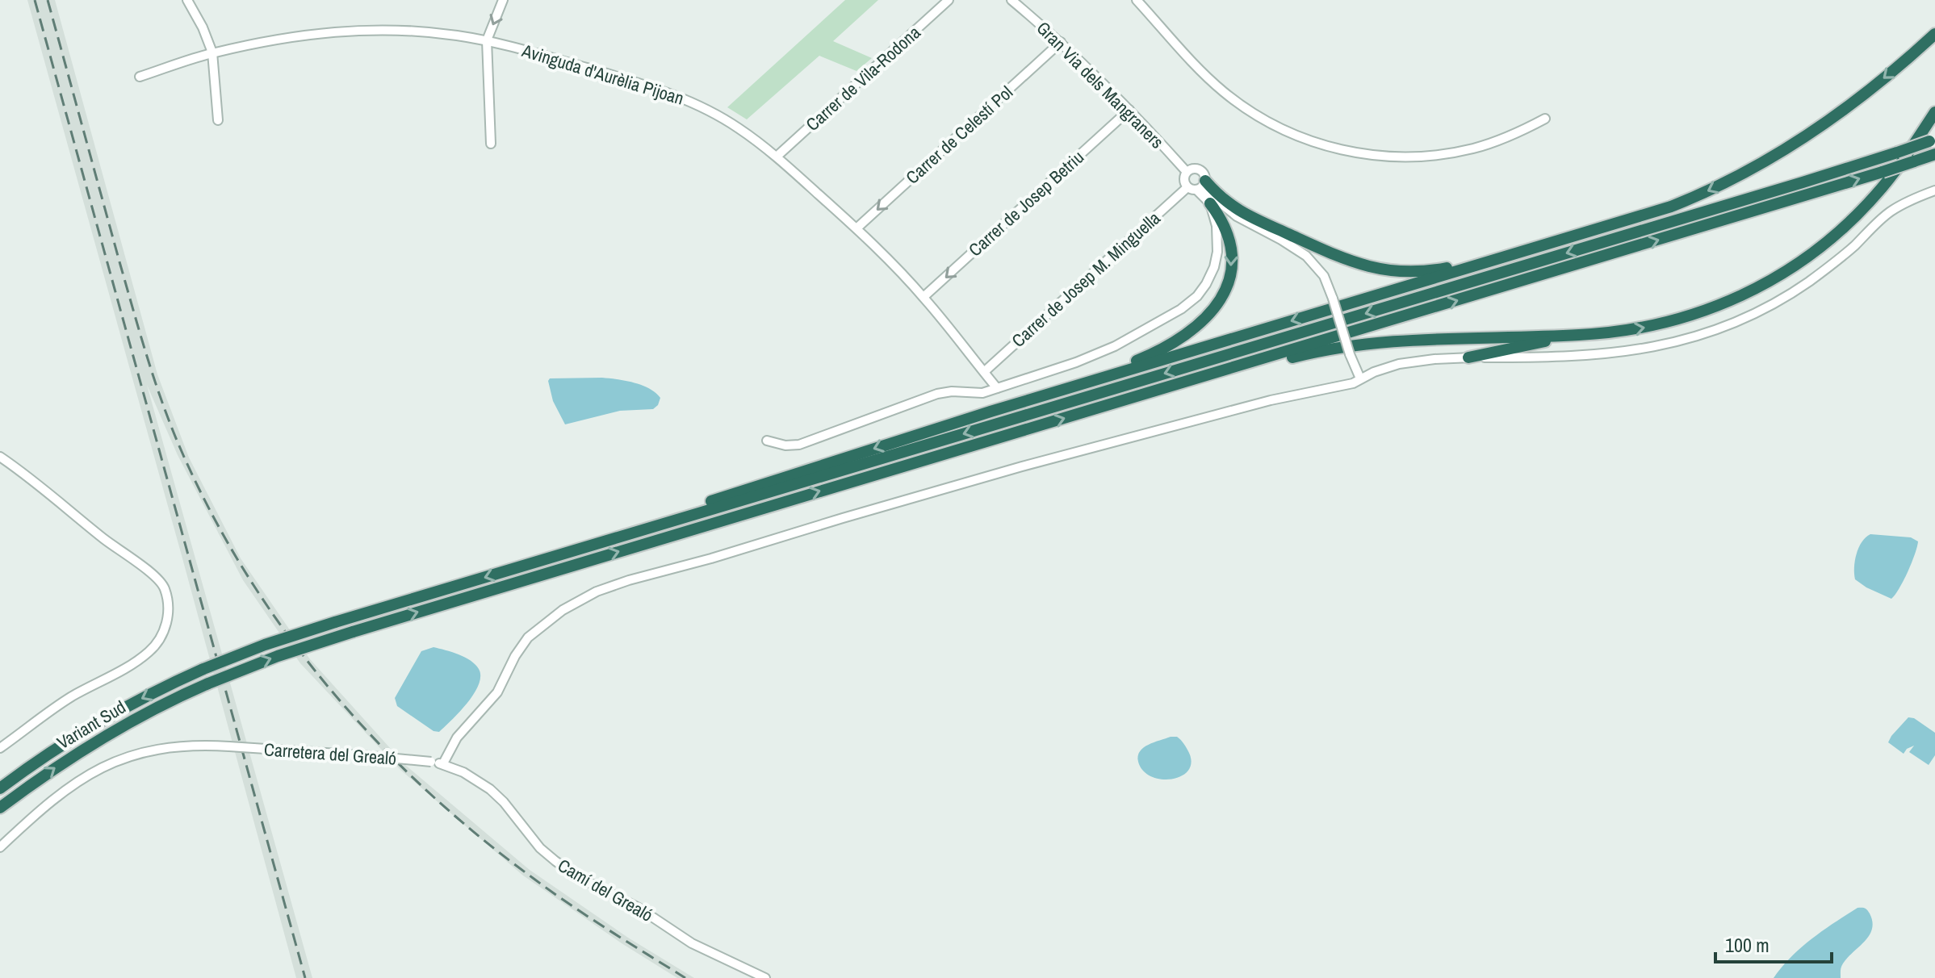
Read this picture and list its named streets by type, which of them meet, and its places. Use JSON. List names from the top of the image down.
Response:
{
  "streets": {
    "highway": ["Variant Sud"],
    "street": [
      "Avinguda d'Aurèlia Pijoan",
      "Carrer de Vila-Rodona",
      "Gran Via dels Mangraners",
      "Carrer de Celestí Pol",
      "Carrer de Josep Betriu",
      "Carrer de Josep M. Minguella",
      "Carretera del Grealó",
      "Camí del Grealó"
    ]
  },
  "crossings": [
    ["Avinguda d'Aurèlia Pijoan", "Carrer de Vila-Rodona"],
    ["Avinguda d'Aurèlia Pijoan", "Carrer de Celestí Pol"],
    ["Avinguda d'Aurèlia Pijoan", "Carrer de Josep Betriu"],
    ["Avinguda d'Aurèlia Pijoan", "Carrer de Josep M. Minguella"],
    ["Gran Via dels Mangraners", "Carrer de Celestí Pol"],
    ["Gran Via dels Mangraners", "Carrer de Josep Betriu"],
    ["Gran Via dels Mangraners", "Carrer de Josep M. Minguella"],
    ["Carretera del Grealó", "Camí del Grealó"]
  ],
  "one_way": ["Carrer de Celestí Pol", "Carrer de Josep Betriu"],
  "scale_bar": "100 m"
}
